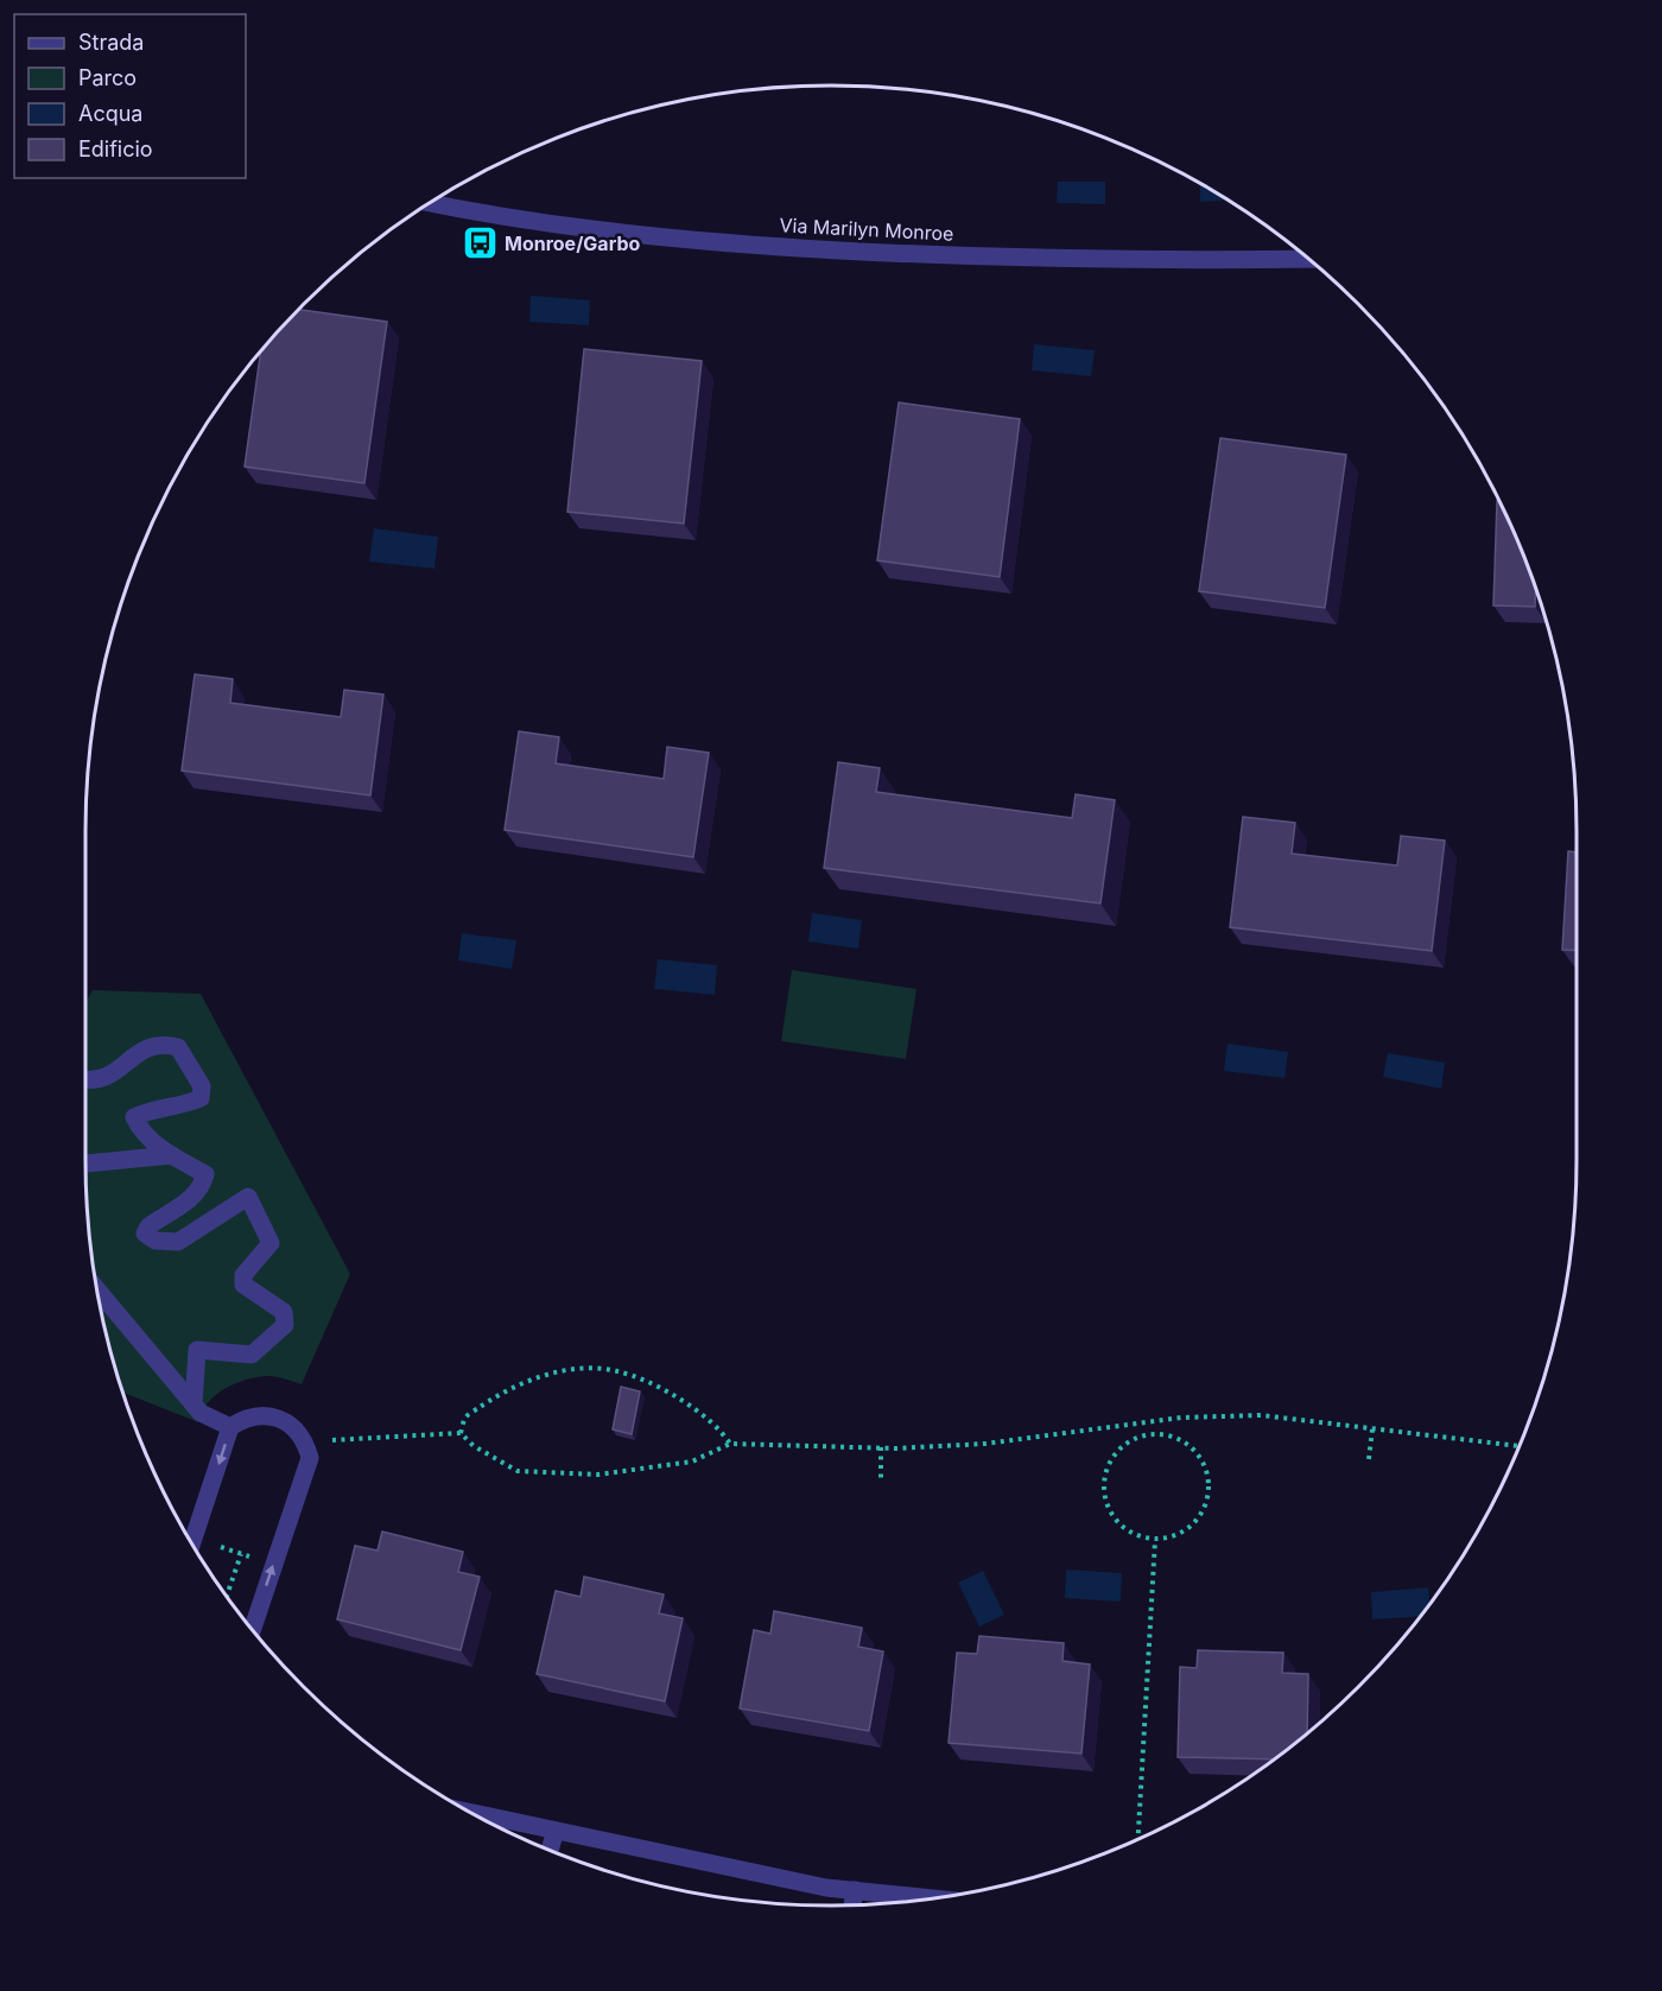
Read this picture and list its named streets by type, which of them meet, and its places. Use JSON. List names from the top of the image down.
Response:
{
  "streets": {
    "street": ["Via Marilyn Monroe"]
  },
  "places": {
    "bus stop": ["Monroe/Garbo"]
  },
  "legend": [
    "Strada",
    "Parco",
    "Acqua",
    "Edificio"
  ]
}
